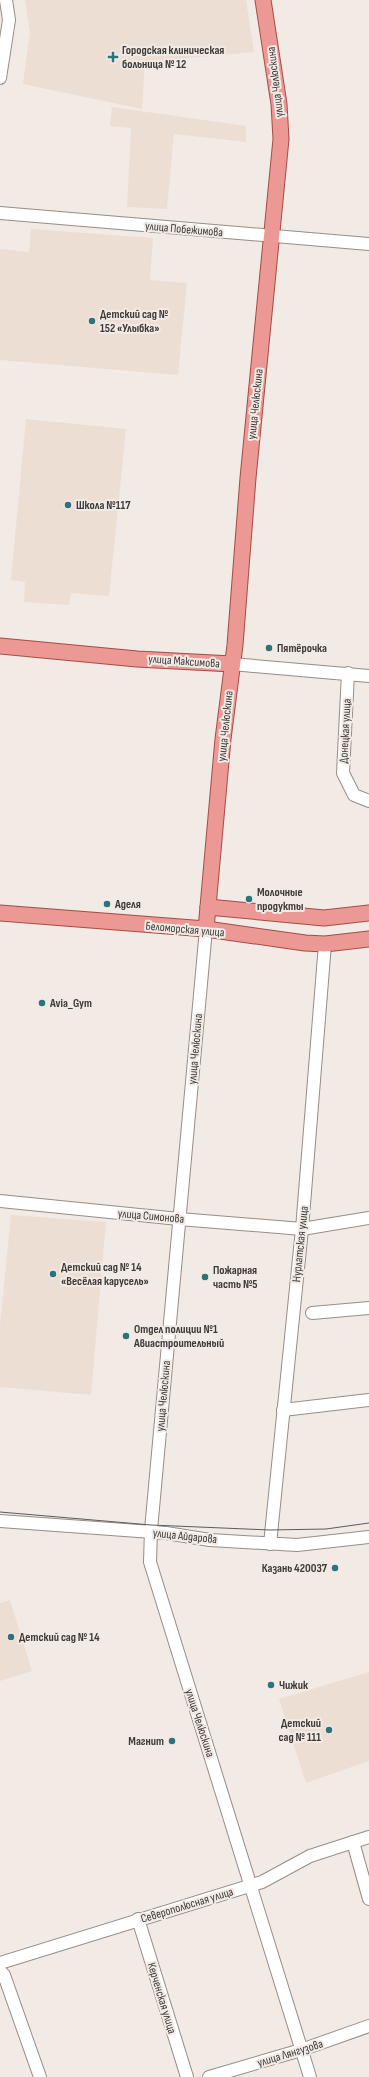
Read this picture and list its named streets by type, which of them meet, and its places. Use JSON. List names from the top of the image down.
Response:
{
  "streets": {
    "main road": ["улица Челюскина", "улица Максимова", "Беломорская улица"],
    "street": [
      "улица Побежимова",
      "Донецкая улица",
      "улица Симонова",
      "Нурлатская улица",
      "улица Айдарова",
      "Северополюсная улица",
      "Керченская улица",
      "улица Лянгузова"
    ]
  },
  "crossings": [
    ["улица Челюскина", "улица Побежимова"],
    ["улица Челюскина", "улица Максимова"],
    ["улица Челюскина", "Беломорская улица"],
    ["улица Челюскина", "улица Симонова"],
    ["улица Челюскина", "улица Айдарова"],
    ["улица Челюскина", "Северополюсная улица"],
    ["улица Челюскина", "улица Лянгузова"],
    ["улица Максимова", "Донецкая улица"],
    ["Беломорская улица", "Нурлатская улица"],
    ["улица Симонова", "Нурлатская улица"],
    ["Нурлатская улица", "улица Айдарова"],
    ["Северополюсная улица", "Керченская улица"]
  ],
  "places": {
    "health": ["Городская клиническая больница № 12"],
    "other": [
      "Детский сад № 152 «Улыбка»",
      "Школа №117",
      "Пятёрочка",
      "Молочные продукты",
      "Аделя",
      "Avia_Gym",
      "Детский сад № 14 «Весёлая карусель»",
      "Пожарная часть №5",
      "Отдел полиции №1 Авиастроительный",
      "Казань 420037",
      "Детский сад № 14",
      "Чижик",
      "Детский сад № 111",
      "Магнит"
    ]
  }
}
